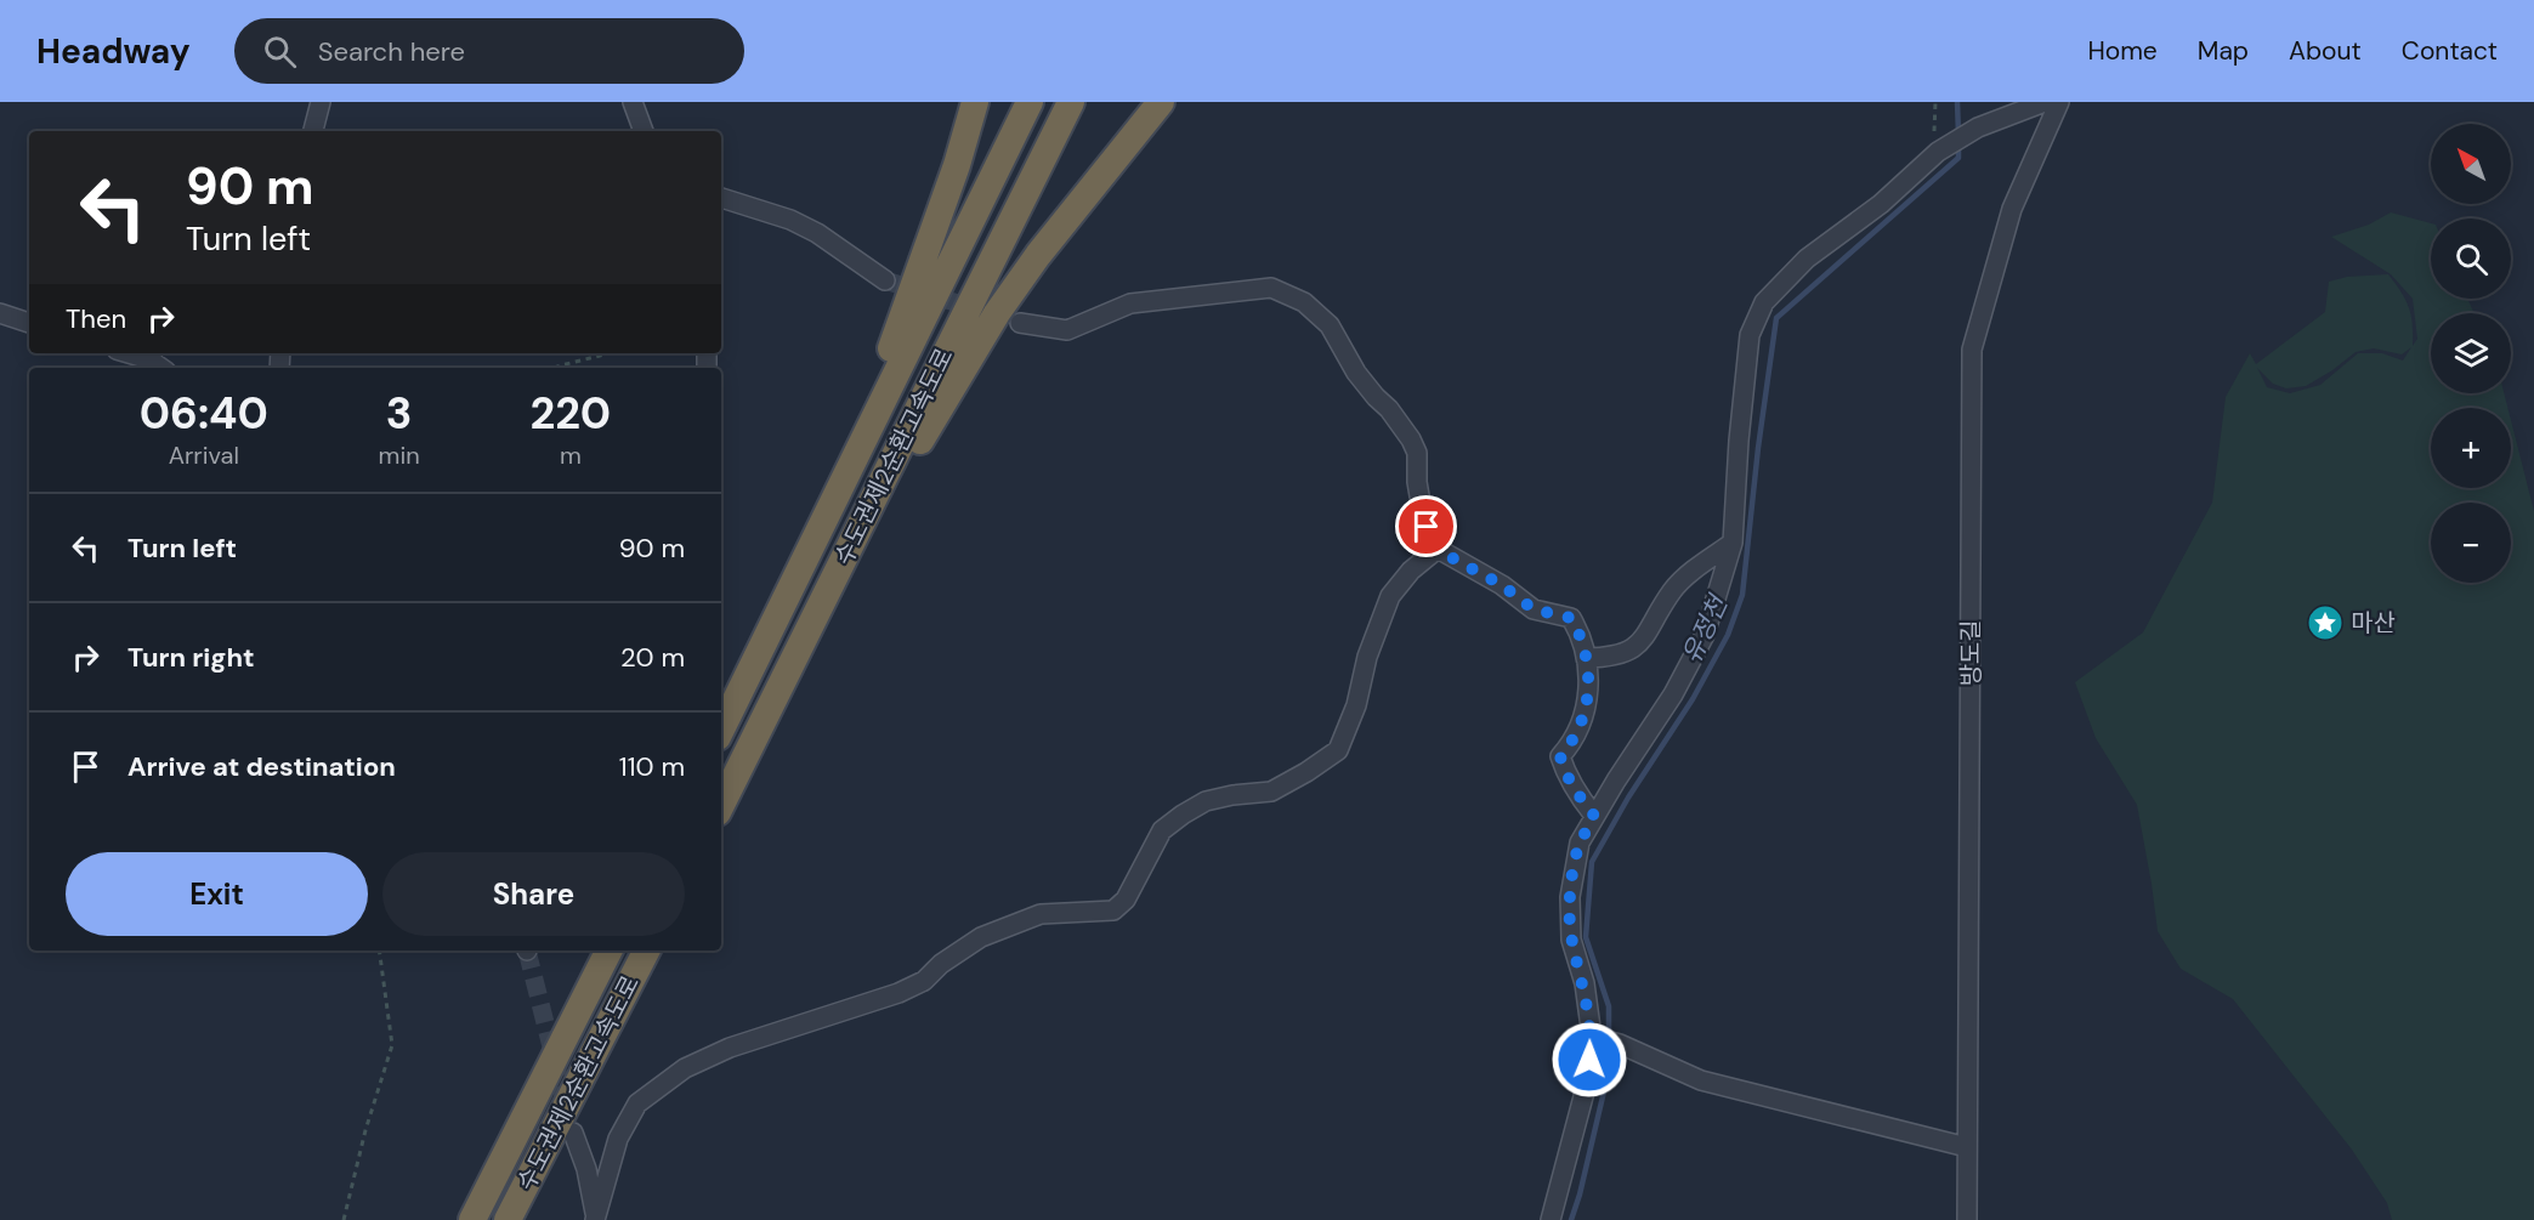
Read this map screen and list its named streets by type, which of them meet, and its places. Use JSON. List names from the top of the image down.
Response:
{
  "streets": {
    "highway": ["수도권제2순환고속도로"],
    "street": ["방도길"]
  },
  "water": ["유정천"],
  "places": {
    "place": ["마산"]
  },
  "north": "top left",
  "page": {
    "header": "Headway",
    "search": "Search here",
    "nav": [
      "Home",
      "Map",
      "About",
      "Contact"
    ],
    "map_buttons": ["+", "−"],
    "turn": ["90 m", "Turn left"],
    "then": "Then",
    "eta": [
      "06:40",
      "Arrival",
      "3",
      "min",
      "220",
      "m"
    ],
    "list": [
      {
        "name": "Turn left",
        "value": "90 m"
      },
      {
        "name": "Turn right",
        "value": "20 m"
      },
      {
        "name": "Arrive at destination",
        "value": "110 m"
      }
    ],
    "buttons": ["Exit", "Share"]
  }
}
